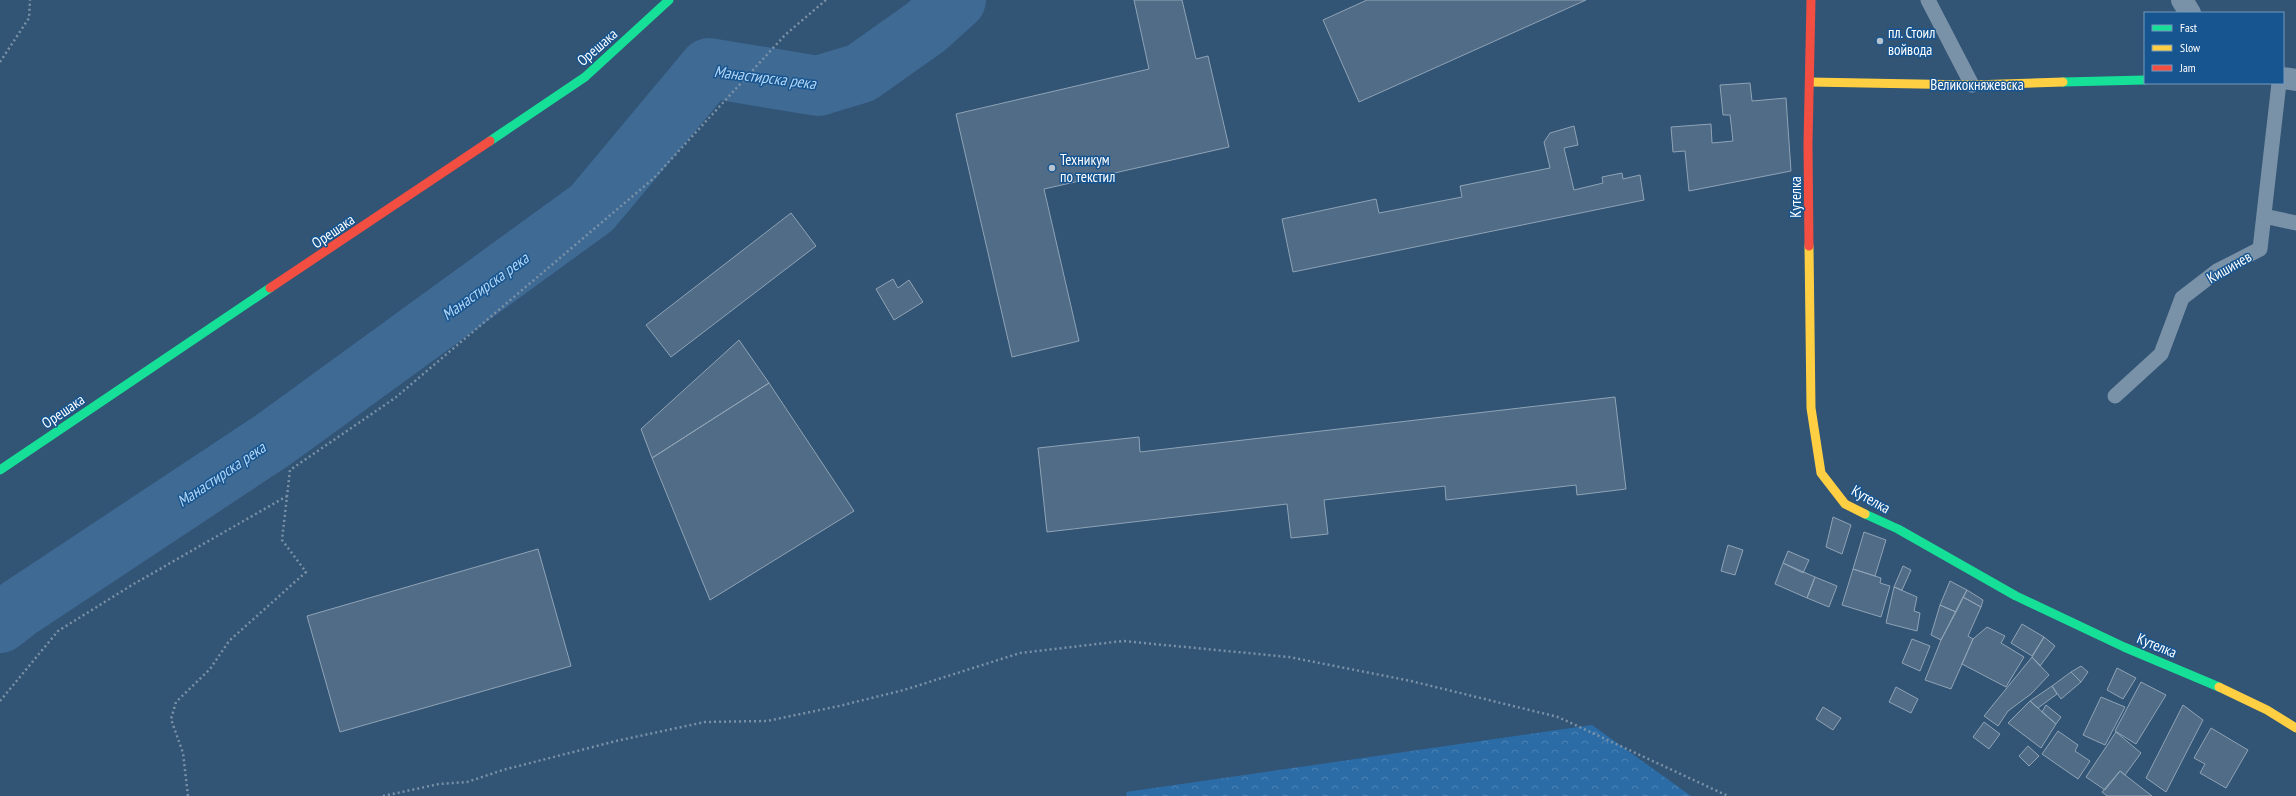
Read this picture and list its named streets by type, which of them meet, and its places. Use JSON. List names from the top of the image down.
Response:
{
  "streets": {
    "street": ["Орешака", "Великокняжевска", "Кутелка"],
    "lane": ["Кишинев"]
  },
  "crossings": [
    ["Великокняжевска", "Кутелка"]
  ],
  "water": ["Манастирска река"],
  "places": ["пл. Стоил войвода", "Техникум по текстил"],
  "legend": ["Fast", "Slow", "Jam"]
}
